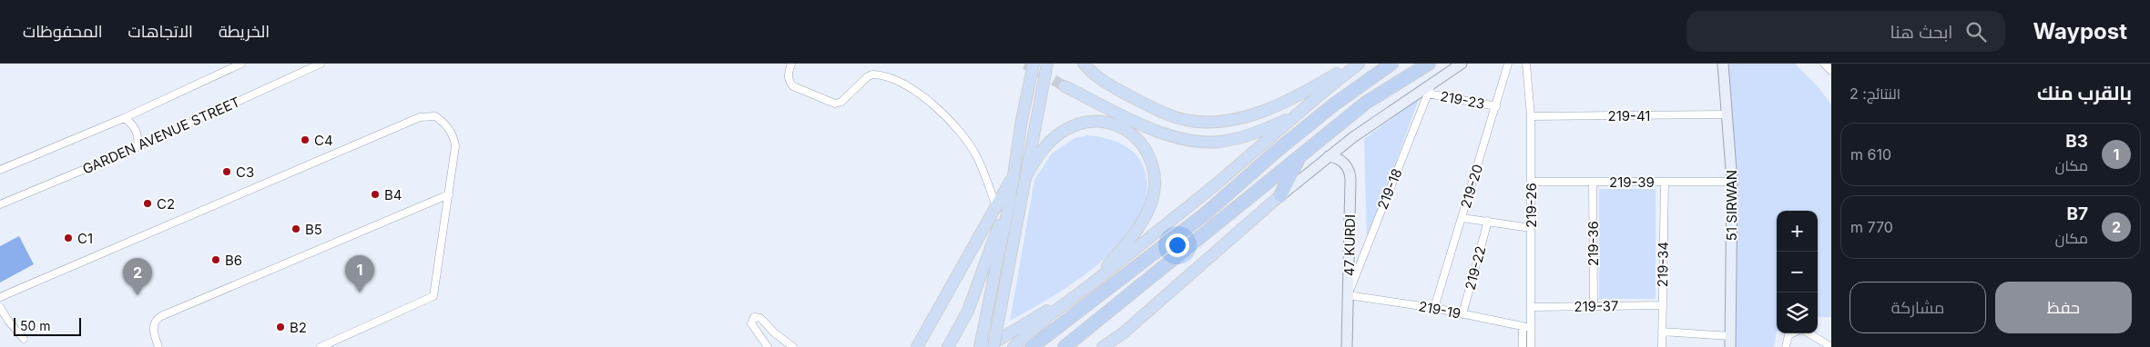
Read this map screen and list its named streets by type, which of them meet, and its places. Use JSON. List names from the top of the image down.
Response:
{
  "streets": {
    "main road": ["51 SIRWAN", "47 KURDI"],
    "street": [
      "219-23",
      "219-41",
      "GARDEN AVENUE STREET",
      "219-39",
      "219-20",
      "219-18",
      "219-26",
      "219-36",
      "219-34",
      "219-22",
      "219-37",
      "219-19"
    ]
  },
  "crossings": [
    ["219-23", "219-20"],
    ["219-23", "219-18"],
    ["219-41", "219-26"],
    ["219-41", "51 SIRWAN"],
    ["219-39", "219-26"],
    ["219-39", "51 SIRWAN"],
    ["219-39", "219-36"],
    ["219-39", "219-34"],
    ["219-20", "219-19"],
    ["219-18", "47 KURDI"],
    ["219-18", "219-19"],
    ["219-26", "219-37"],
    ["219-26", "219-19"],
    ["219-36", "219-37"],
    ["47 KURDI", "219-19"],
    ["219-34", "219-37"],
    ["219-22", "219-19"]
  ],
  "places": [
    "C4",
    "C3",
    "B4",
    "C2",
    "B5",
    "C1",
    "B6",
    "B2"
  ],
  "scale_bar": "50 m",
  "page": {
    "header": "Waypost",
    "search": "ابحث هنا",
    "nav": ["الخريطة", "الاتجاهات", "المحفوظات"],
    "heading": ["بالقرب منك", "النتائج: 2"],
    "list": [
      {
        "mark": "1",
        "name": "B3",
        "note": "مكان",
        "value": "610 m"
      },
      {
        "mark": "2",
        "name": "B7",
        "note": "مكان",
        "value": "770 m"
      }
    ],
    "map_buttons": ["+", "−"],
    "pins": ["1", "2"],
    "buttons": ["حفظ", "مشاركة"],
    "scale": "50 m"
  }
}
